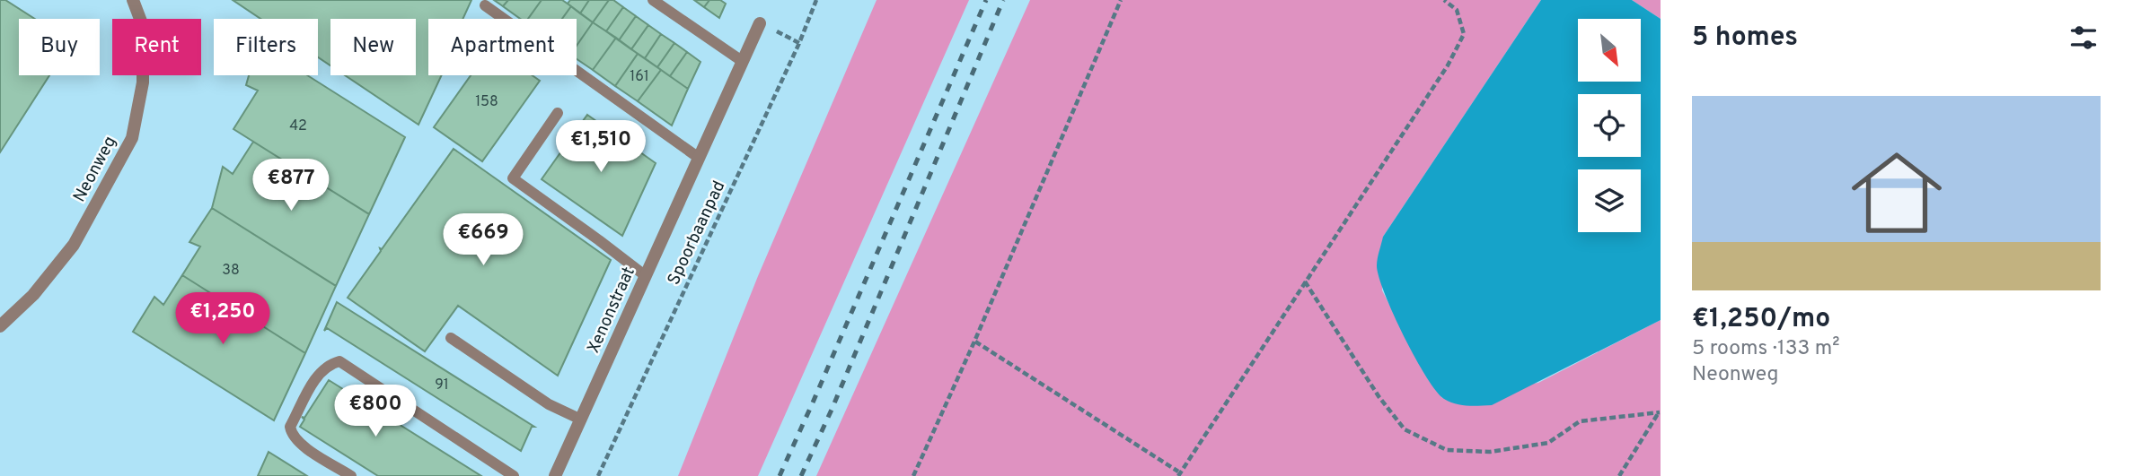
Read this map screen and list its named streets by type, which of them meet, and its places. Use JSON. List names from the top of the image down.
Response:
{
  "streets": {
    "street": ["Neonweg", "Xenonstraat"],
    "path": ["Spoorbaanpad"]
  },
  "house_numbers": [
    "161",
    "158",
    "42",
    "38",
    "91"
  ],
  "north": "bottom right",
  "page": {
    "heading": "5 homes",
    "chip": [
      "Buy",
      "Rent",
      "Filters",
      "New",
      "Apartment"
    ],
    "list": [
      {
        "name": "€1,250/mo",
        "note": "5 rooms · 133 m² · Neonweg"
      }
    ],
    "price": [
      "€1,510",
      "€877",
      "€669",
      "€1,250",
      "€800"
    ]
  }
}
